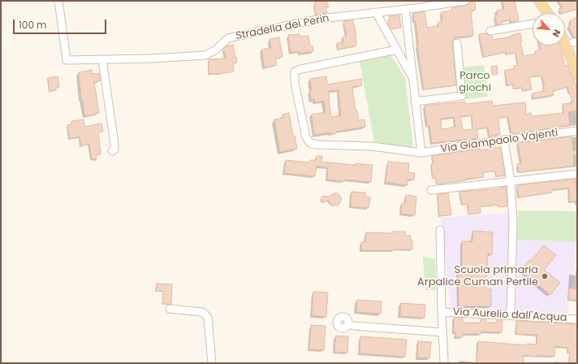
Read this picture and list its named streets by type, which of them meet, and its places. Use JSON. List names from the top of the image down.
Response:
{
  "streets": {
    "street": ["Stradella dei Perin", "Via Giampaolo Vajenti", "Via Aurelio dall'Acqua"]
  },
  "parks": ["Parco giochi"],
  "places": ["Scuola primaria Arpalice Cuman Pertile"],
  "scale_bar": "100 m",
  "north": "bottom right"
}
